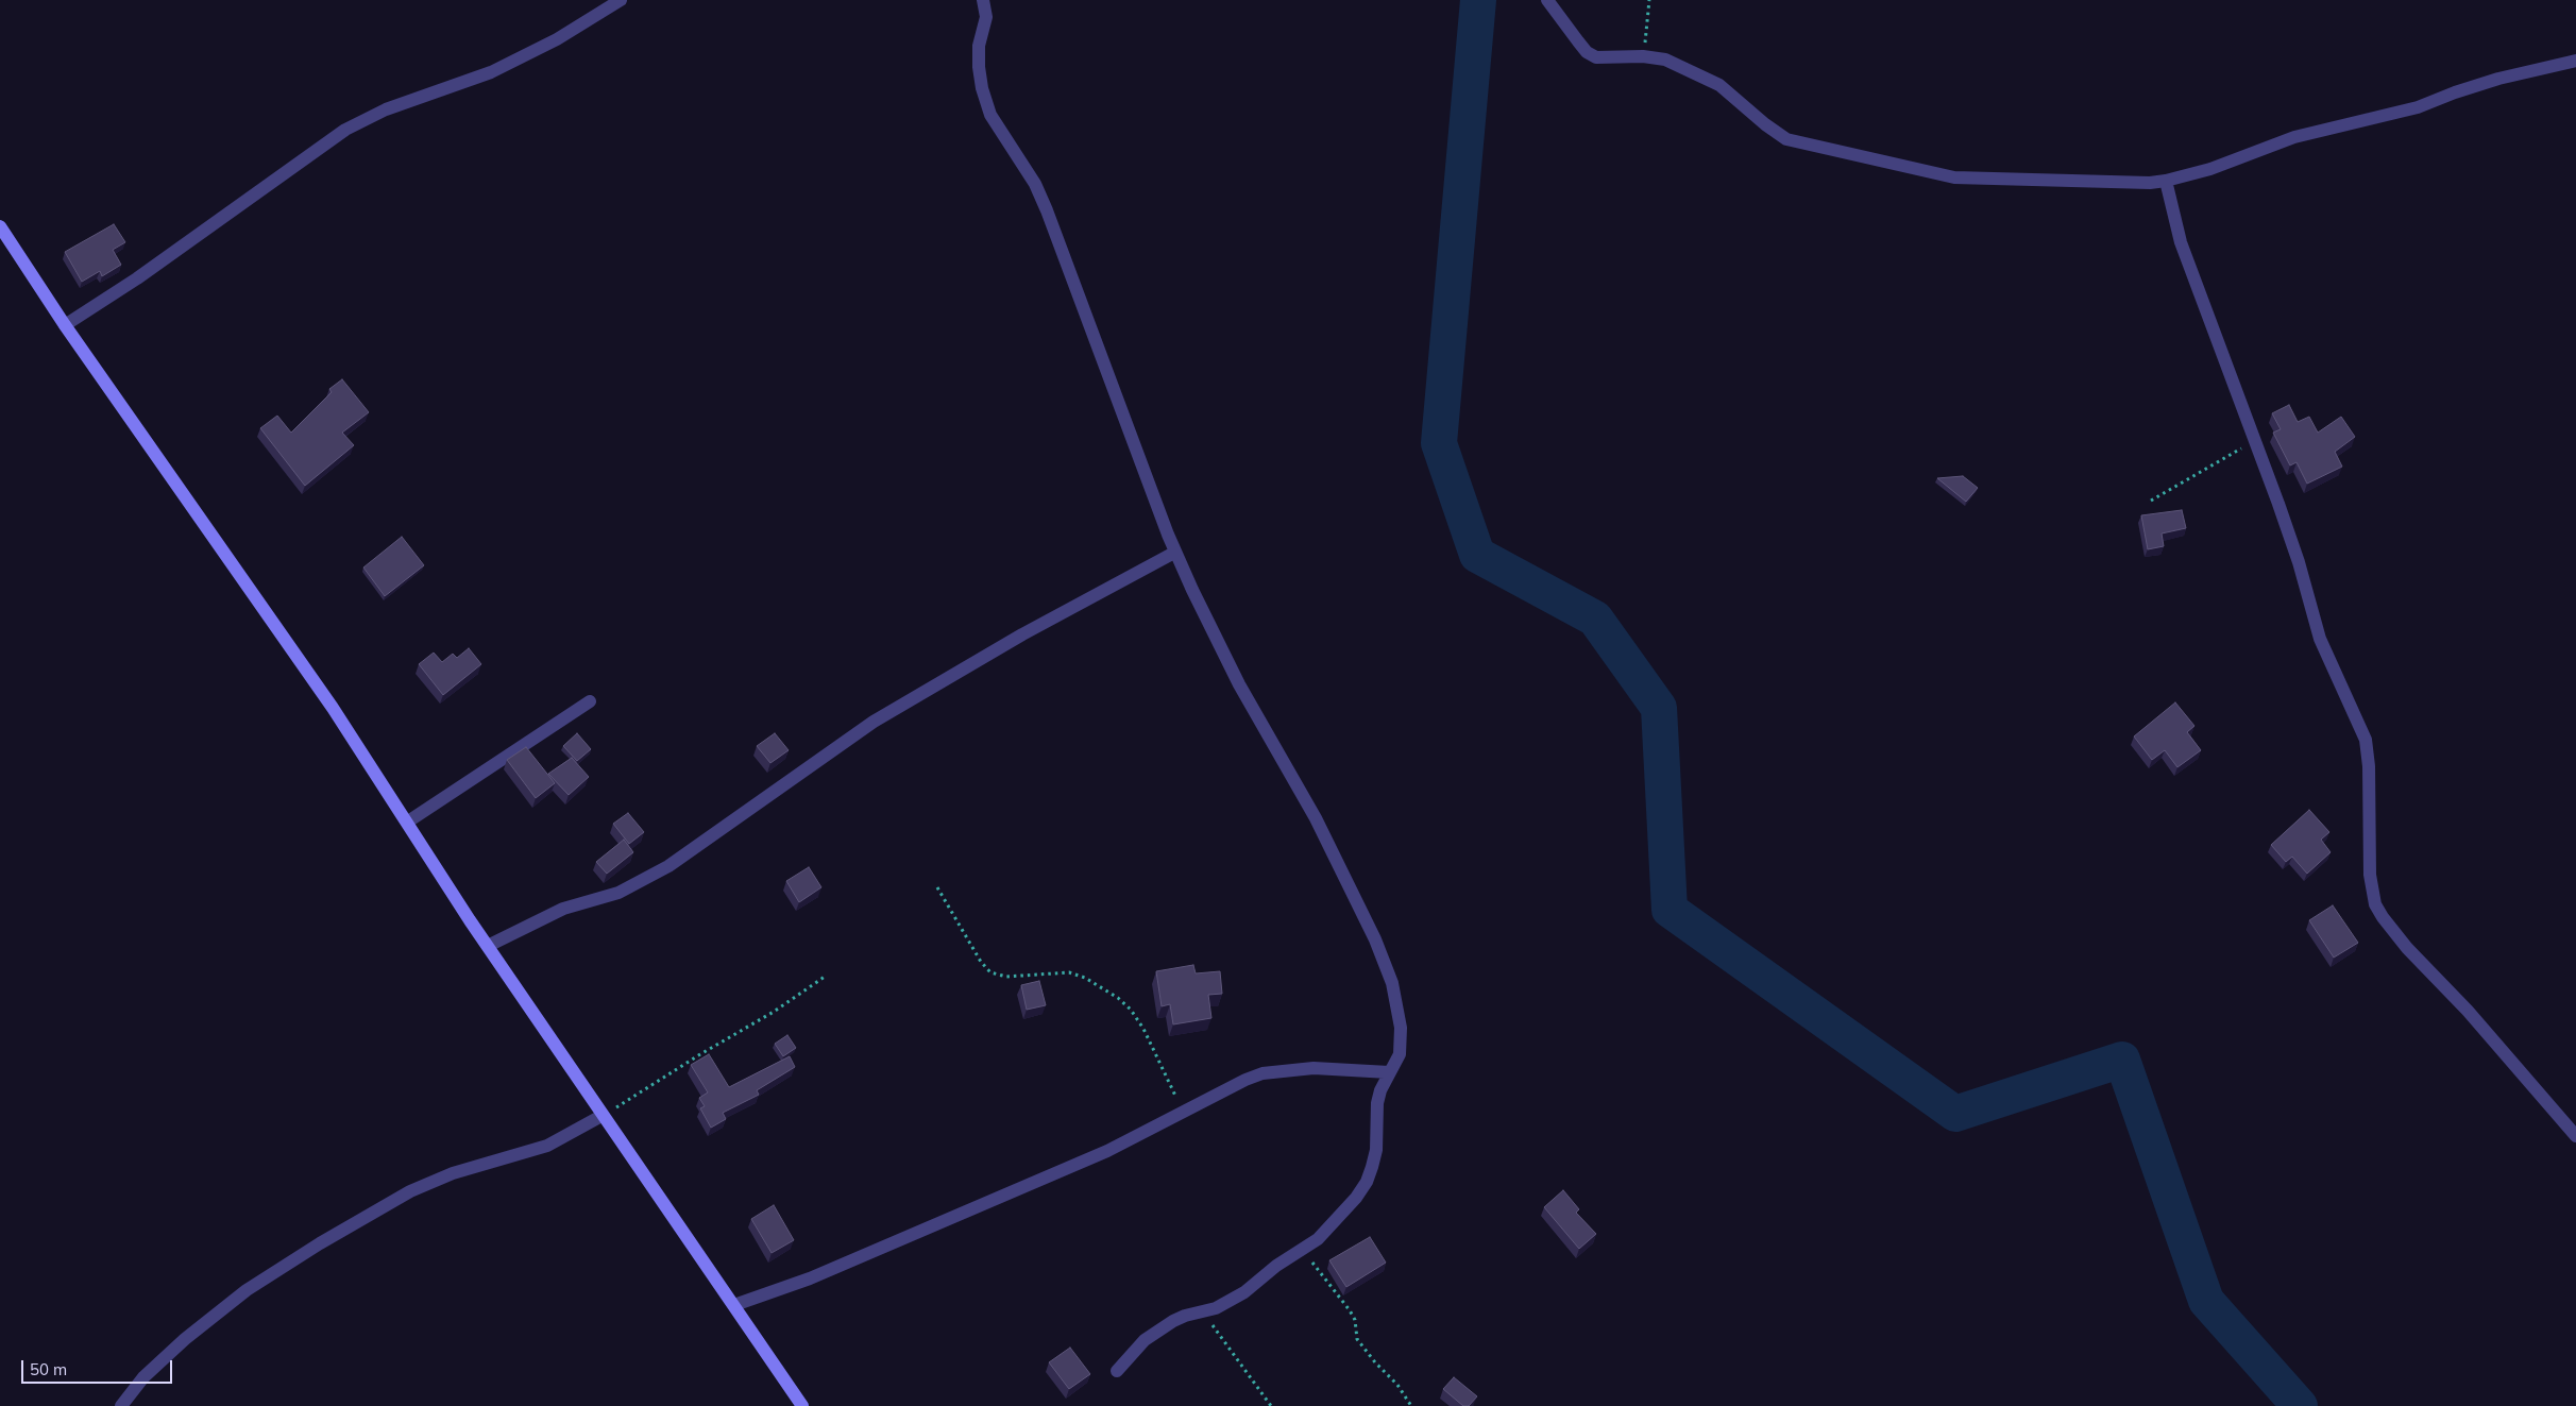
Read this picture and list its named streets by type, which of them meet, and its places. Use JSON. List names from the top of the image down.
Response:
{
  "scale_bar": "50 m"
}
